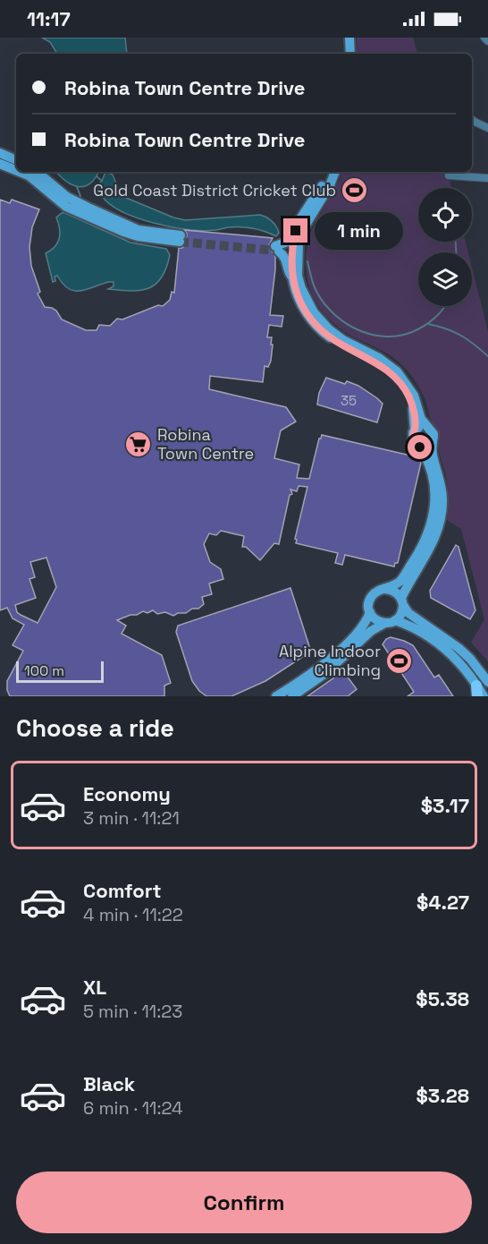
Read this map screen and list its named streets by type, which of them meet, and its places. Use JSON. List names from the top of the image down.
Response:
{
  "places": {
    "sports": ["Gold Coast District Cricket Club", "Alpine Indoor Climbing"],
    "supermarket": ["Robina Town Centre"]
  },
  "house_numbers": ["35"],
  "scale_bar": "100 m",
  "page": {
    "status": "11:17",
    "banner": ["Robina Town Centre Drive", "Robina Town Centre Drive"],
    "bubble": "1 min",
    "scale": "100 m",
    "heading": "Choose a ride",
    "list": [
      {
        "name": "Economy",
        "note": "3 min · 11:21",
        "value": "$3.17"
      },
      {
        "name": "Comfort",
        "note": "4 min · 11:22",
        "value": "$4.27"
      },
      {
        "name": "XL",
        "note": "5 min · 11:23",
        "value": "$5.38"
      },
      {
        "name": "Black",
        "note": "6 min · 11:24",
        "value": "$3.28"
      }
    ],
    "buttons": "Confirm"
  }
}
